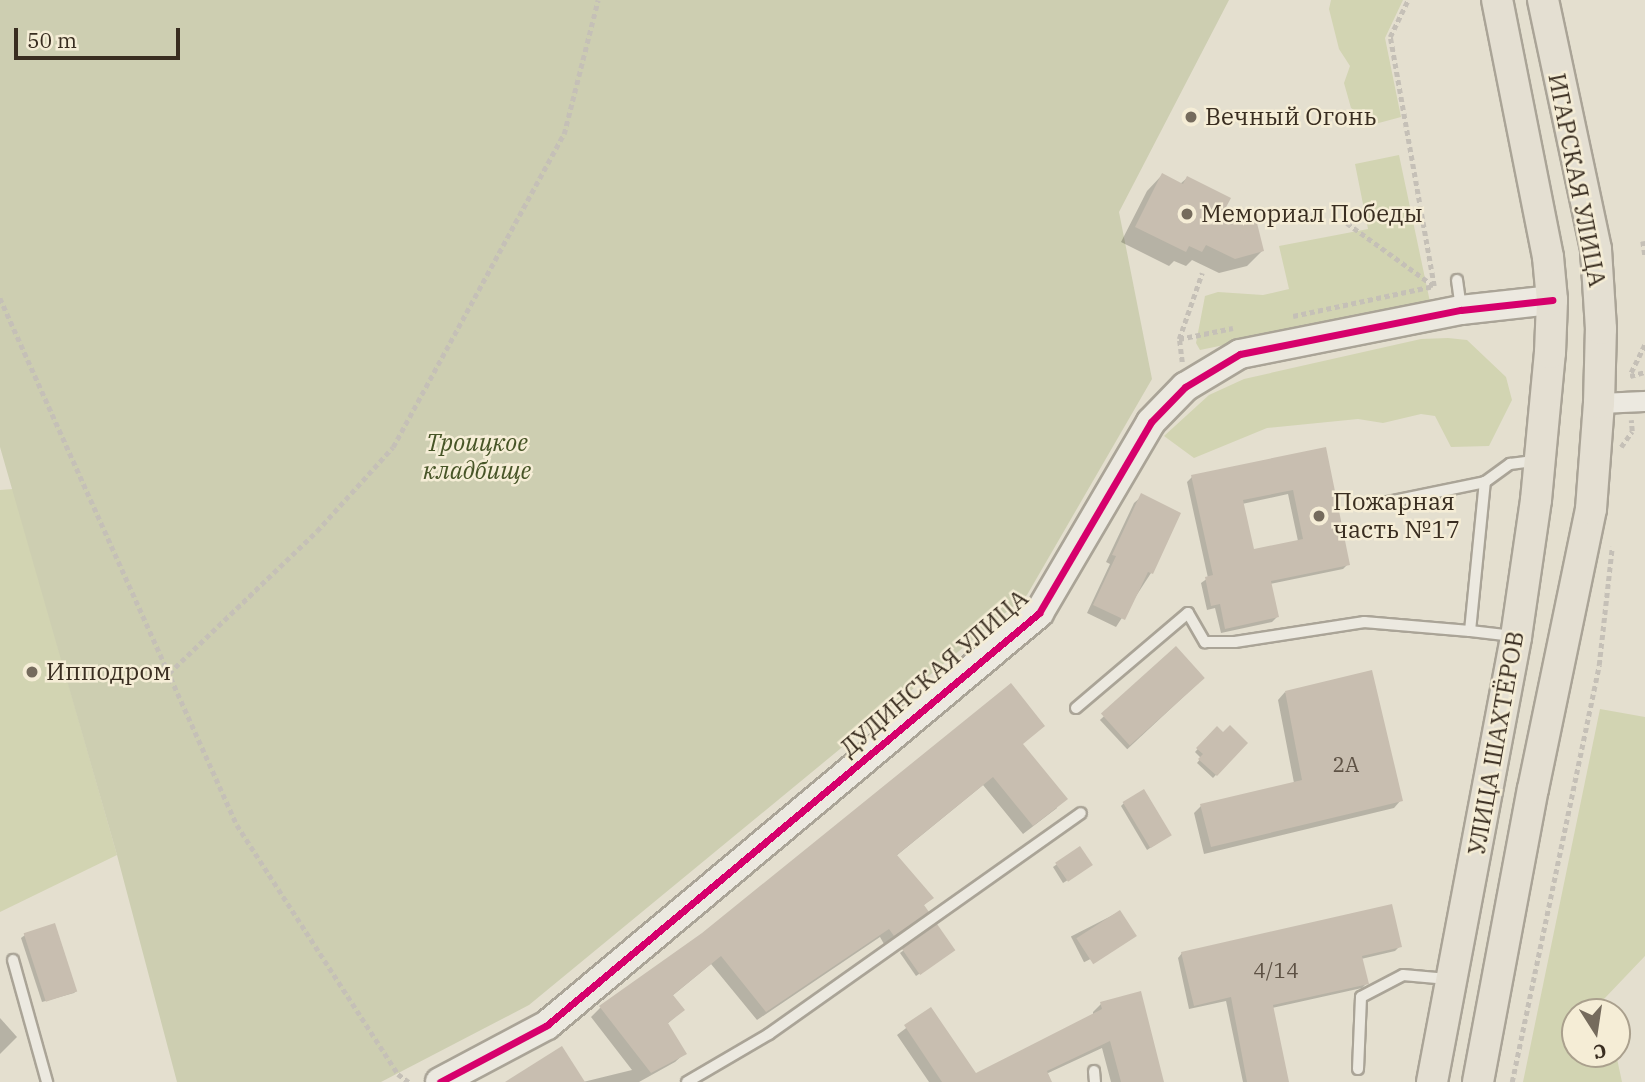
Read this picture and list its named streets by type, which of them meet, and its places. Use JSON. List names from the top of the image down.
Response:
{
  "streets": {
    "main road": ["ИГАРСКАЯ УЛИЦА", "УЛИЦА ШАХТЁРОВ"],
    "street": ["ДУДИНСКАЯ УЛИЦА"]
  },
  "crossings": [
    ["ИГАРСКАЯ УЛИЦА", "ДУДИНСКАЯ УЛИЦА"],
    ["ИГАРСКАЯ УЛИЦА", "УЛИЦА ШАХТЁРОВ"]
  ],
  "parks": ["Троицкое кладбище"],
  "places": [
    "Вечный Огонь",
    "Мемориал Победы",
    "Пожарная часть №17",
    "Ипподром"
  ],
  "house_numbers": ["2А", "4/14"],
  "scale_bar": "50 m",
  "north": "bottom"
}
